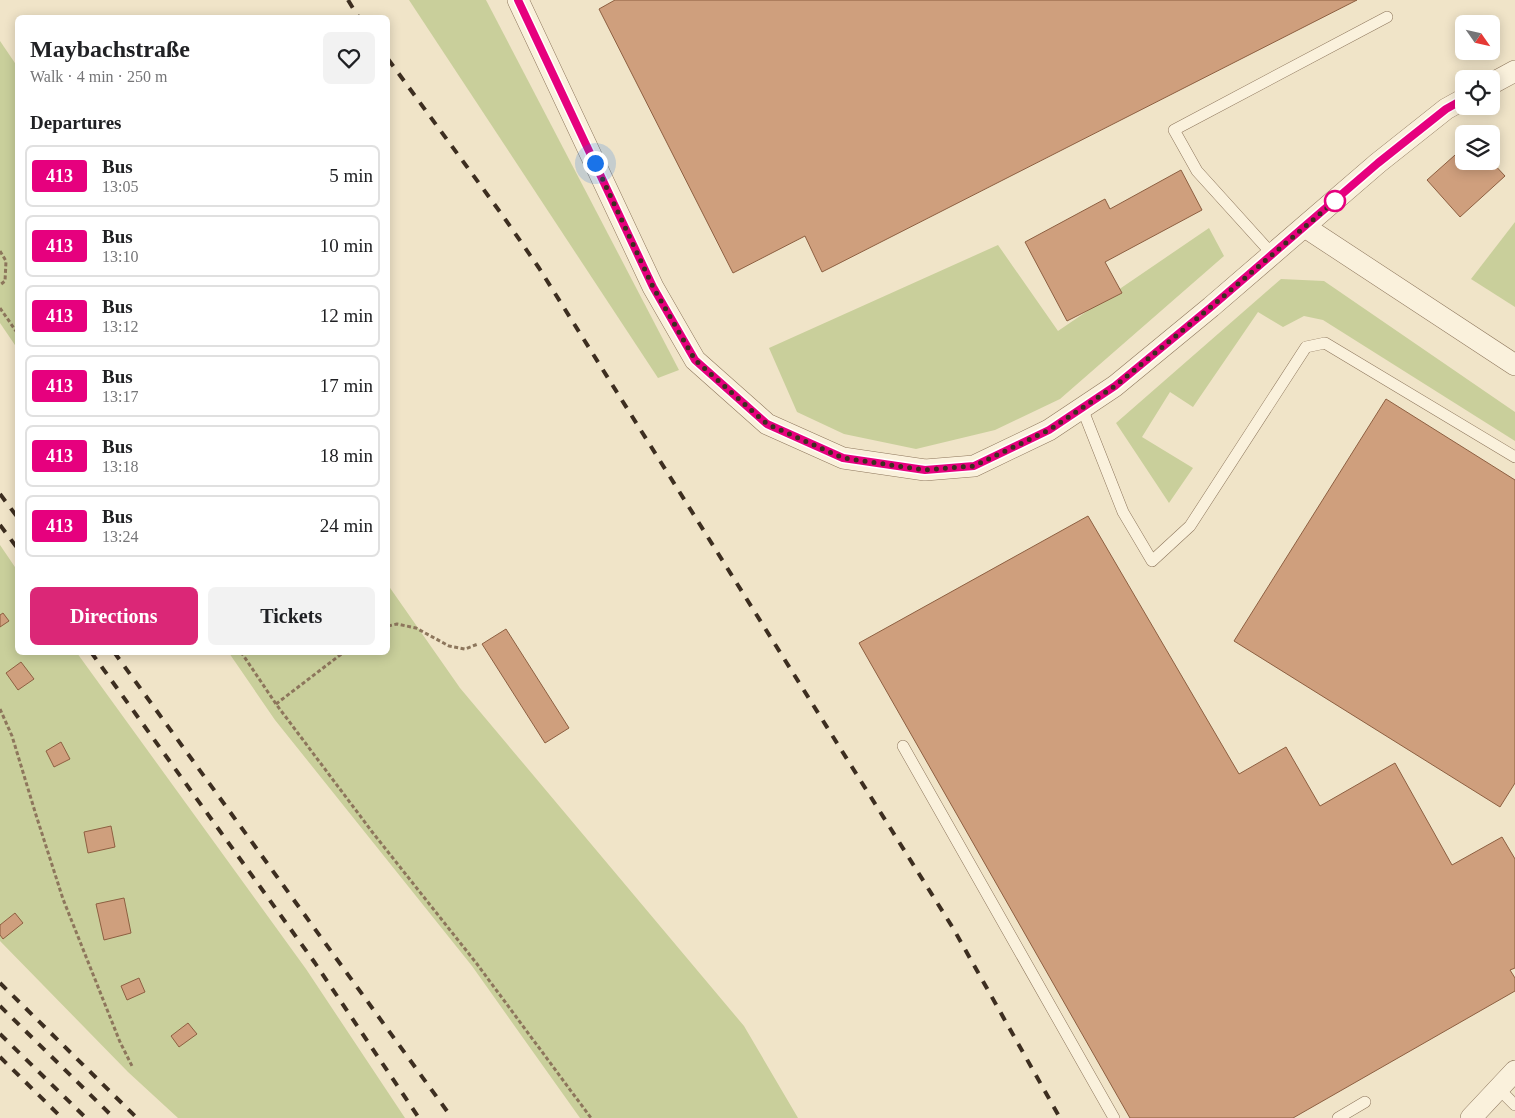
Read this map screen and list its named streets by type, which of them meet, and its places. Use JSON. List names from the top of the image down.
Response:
{
  "lines": ["bus line 413"],
  "north": "bottom right",
  "page": {
    "heading": [
      ["Maybachstraße", "Walk · 4 min · 250 m"],
      "Departures"
    ],
    "list": [
      {
        "mark": "413",
        "name": "Bus",
        "note": "13:05",
        "value": "5 min"
      },
      {
        "mark": "413",
        "name": "Bus",
        "note": "13:10",
        "value": "10 min"
      },
      {
        "mark": "413",
        "name": "Bus",
        "note": "13:12",
        "value": "12 min"
      },
      {
        "mark": "413",
        "name": "Bus",
        "note": "13:17",
        "value": "17 min"
      },
      {
        "mark": "413",
        "name": "Bus",
        "note": "13:18",
        "value": "18 min"
      },
      {
        "mark": "413",
        "name": "Bus",
        "note": "13:24",
        "value": "24 min"
      }
    ],
    "buttons": ["Directions", "Tickets"]
  }
}
